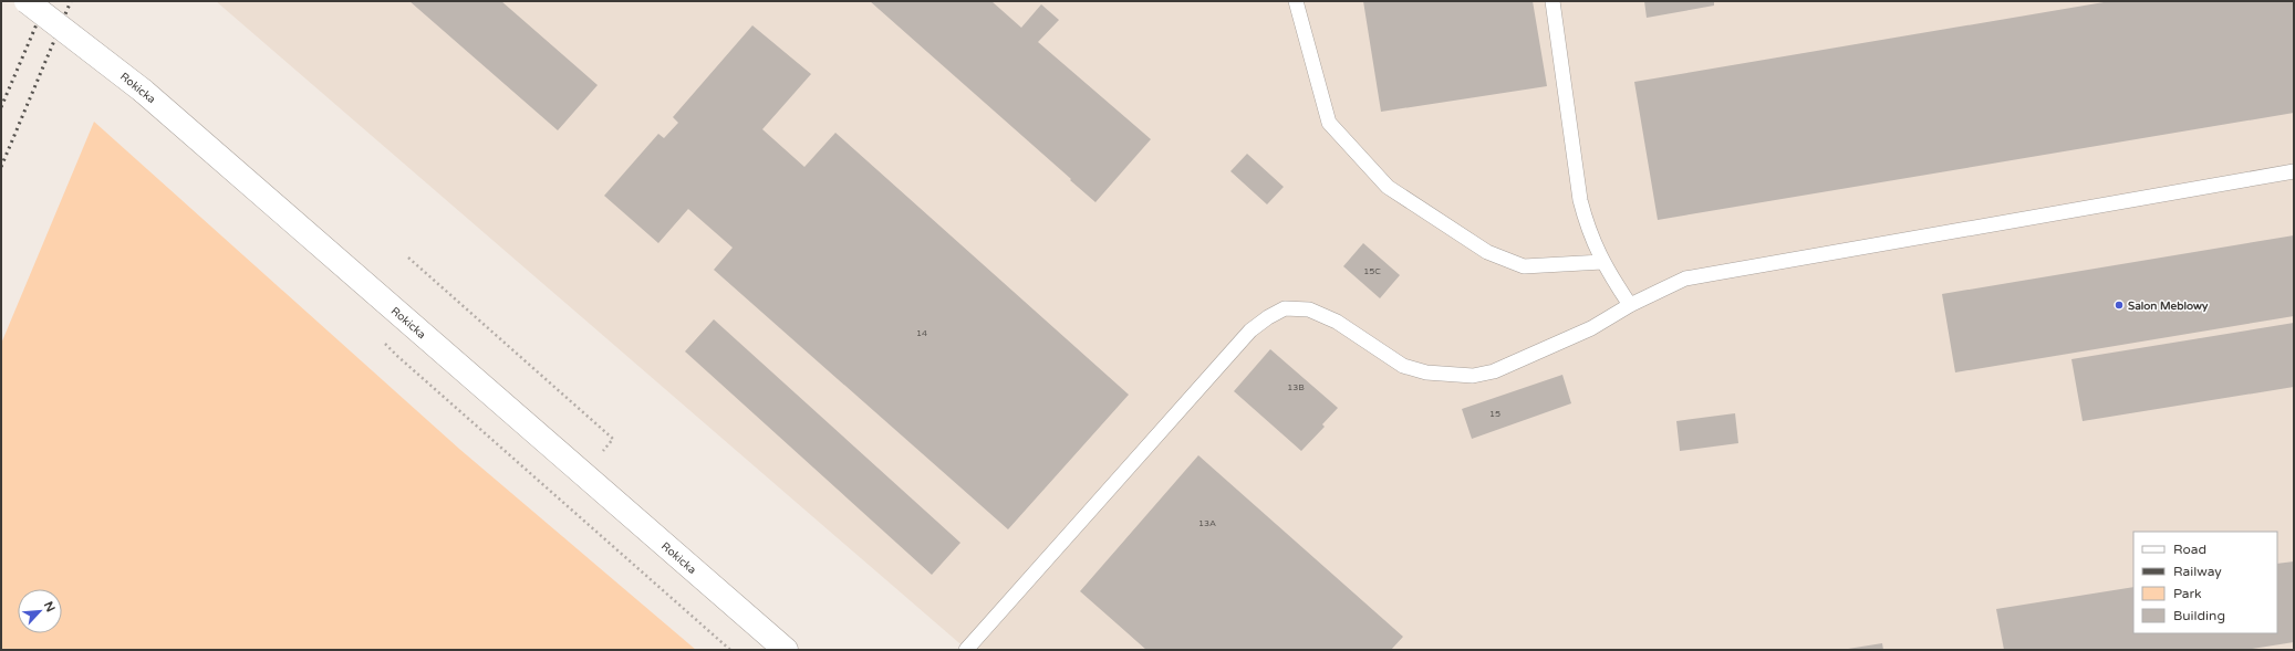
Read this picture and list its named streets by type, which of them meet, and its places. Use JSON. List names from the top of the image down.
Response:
{
  "streets": {
    "street": ["Rokicka"]
  },
  "places": ["Salon Meblowy"],
  "house_numbers": [
    "15C",
    "14",
    "13B",
    "15",
    "13A"
  ],
  "legend": [
    "Road",
    "Railway",
    "Park",
    "Building"
  ],
  "north": "top right"
}
